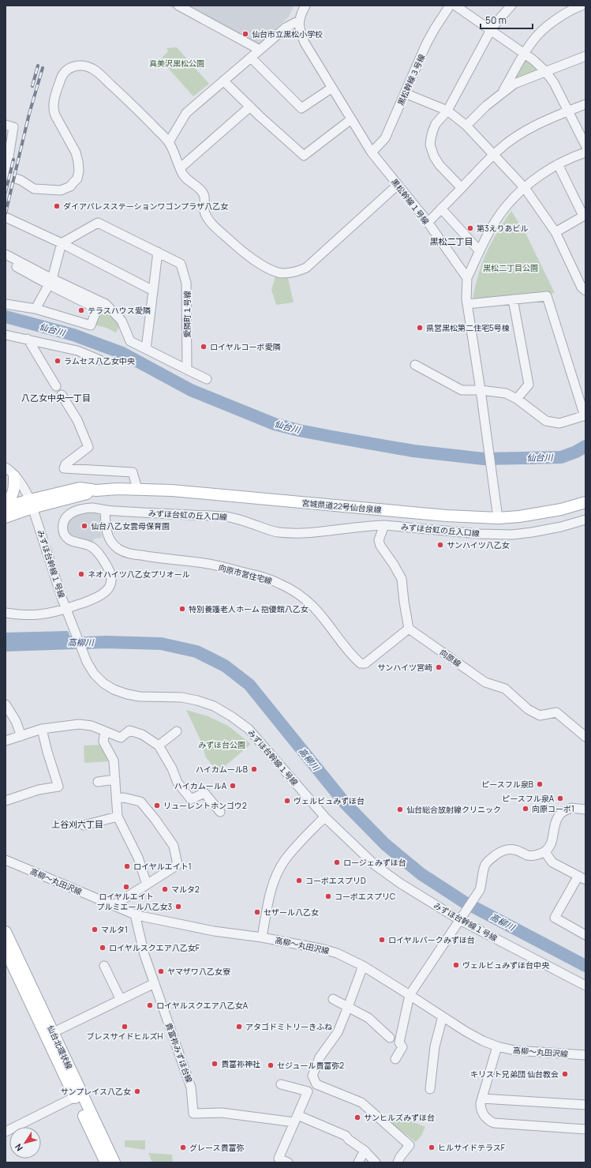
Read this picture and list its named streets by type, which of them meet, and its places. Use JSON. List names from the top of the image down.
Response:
{
  "streets": {
    "main road": ["宮城県道22号仙台泉線", "仙台北環状線"],
    "street": [
      "黒松幹線３号線",
      "黒松幹線１号線",
      "愛隣町１号線",
      "みずほ台虹の丘入口線",
      "みずほ台幹線１号線",
      "向原市営住宅線",
      "向原線",
      "高柳～丸田沢線",
      "貴富祢みずほ台線"
    ]
  },
  "crossings": [
    ["黒松幹線３号線", "黒松幹線１号線"],
    ["宮城県道22号仙台泉線", "みずほ台幹線１号線"],
    ["みずほ台虹の丘入口線", "みずほ台幹線１号線"],
    ["みずほ台虹の丘入口線", "向原市営住宅線"],
    ["向原市営住宅線", "向原線"],
    ["高柳～丸田沢線", "貴富祢みずほ台線"]
  ],
  "districts": ["黒松二丁目", "八乙女中央一丁目", "上谷刈六丁目"],
  "water": ["仙台川", "高柳川"],
  "parks": ["真美沢黒松公園", "黒松二丁目公園", "みずほ台公園"],
  "places": [
    "仙台市立黒松小学校",
    "ダイアパレスステーションワゴンプラザ八乙女",
    "第3えりあビル",
    "テラスハウス愛隣",
    "県営黒松第二住宅5号棟",
    "ロイヤルコーポ愛隣",
    "ラムセス八乙女中央",
    "仙台八乙女雲母保育園",
    "サンハイツ八乙女",
    "ネオハイツ八乙女プリオール",
    "特別養護老人ホーム 抱優館八乙女",
    "サンハイツ宮崎",
    "ハイカムールB",
    "ピースフル泉B",
    "ハイカムールA",
    "ピースフル泉A",
    "ヴェルビュみずほ台",
    "リューレントホンゴウ2",
    "向原コーポ1",
    "仙台総合放射線クリニック",
    "ロージェみずほ台",
    "ロイヤルエイト1",
    "コーポエスプリD",
    "ロイヤルエイト",
    "マルタ2",
    "コーポエスプリC",
    "プルミエール八乙女3",
    "セザール八乙女",
    "マルタ1",
    "ロイヤルパークみずほ台",
    "ロイヤルスクエア八乙女F",
    "ヴェルビュみずほ台中央",
    "ヤマザワ八乙女寮",
    "ロイヤルスクエア八乙女A",
    "ブレスサイドヒルズH",
    "アタゴドミトリーきふね",
    "貴富祢神社",
    "セジュール貴富弥2",
    "キリスト兄弟団 仙台教会",
    "サンプレイス八乙女",
    "サンヒルズみずほ台",
    "グレース貴富弥",
    "ヒルサイドテラスF"
  ],
  "scale_bar": "50 m",
  "north": "bottom left"
}
